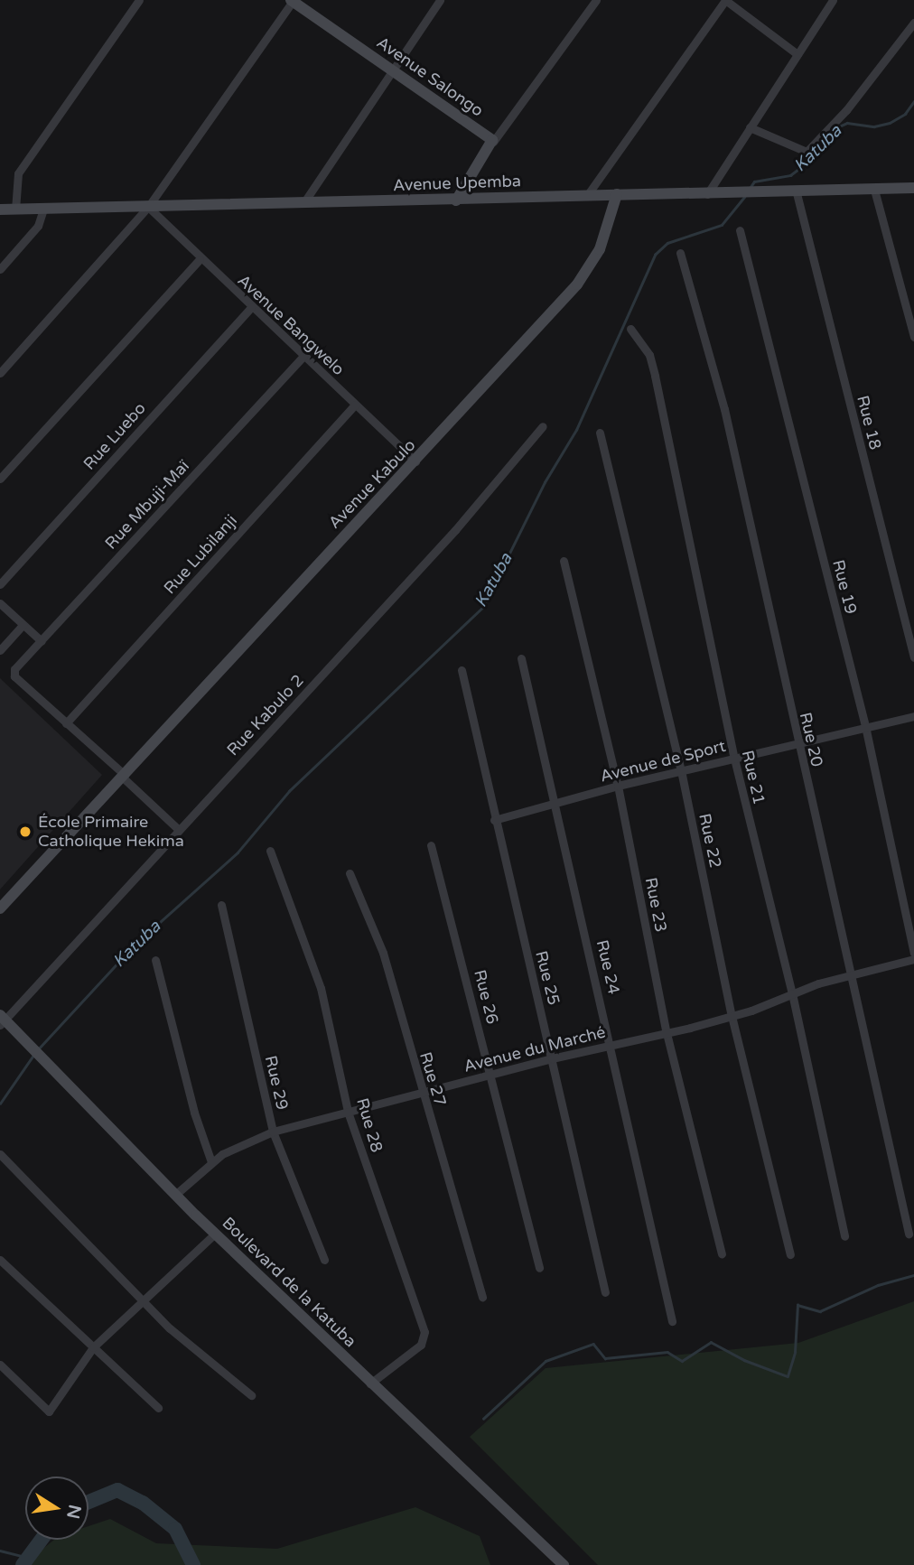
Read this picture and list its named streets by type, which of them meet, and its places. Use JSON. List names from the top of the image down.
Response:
{
  "streets": {
    "street": [
      "Avenue Salongo",
      "Avenue Upemba",
      "Avenue Bangwelo",
      "Rue 18",
      "Rue Luebo",
      "Avenue Kabulo",
      "Rue Mbuji-Maï",
      "Rue Lubilanji",
      "Rue 19",
      "Rue Kabulo 2",
      "Rue 20",
      "Avenue de Sport",
      "Rue 21",
      "Rue 22",
      "Rue 23",
      "Rue 24",
      "Rue 25",
      "Rue 26",
      "Avenue du Marché",
      "Rue 27",
      "Rue 29",
      "Rue 28",
      "Boulevard de la Katuba"
    ]
  },
  "crossings": [
    ["Avenue Upemba", "Avenue Bangwelo"],
    ["Avenue Upemba", "Rue 18"],
    ["Avenue Upemba", "Avenue Kabulo"],
    ["Avenue Bangwelo", "Rue Luebo"],
    ["Avenue Bangwelo", "Avenue Kabulo"],
    ["Avenue Bangwelo", "Rue Mbuji-Maï"],
    ["Avenue Bangwelo", "Rue Lubilanji"],
    ["Rue Mbuji-Maï", "Rue Lubilanji"],
    ["Rue 19", "Avenue de Sport"],
    ["Rue Kabulo 2", "Boulevard de la Katuba"],
    ["Rue 20", "Avenue de Sport"],
    ["Rue 20", "Avenue du Marché"],
    ["Avenue de Sport", "Rue 21"],
    ["Avenue de Sport", "Rue 22"],
    ["Avenue de Sport", "Rue 23"],
    ["Avenue de Sport", "Rue 24"],
    ["Avenue de Sport", "Rue 25"],
    ["Rue 21", "Avenue du Marché"],
    ["Rue 22", "Avenue du Marché"],
    ["Rue 23", "Avenue du Marché"],
    ["Rue 24", "Avenue du Marché"],
    ["Rue 25", "Avenue du Marché"],
    ["Rue 26", "Avenue du Marché"],
    ["Avenue du Marché", "Rue 27"],
    ["Avenue du Marché", "Rue 29"],
    ["Avenue du Marché", "Rue 28"],
    ["Avenue du Marché", "Boulevard de la Katuba"],
    ["Rue 28", "Boulevard de la Katuba"]
  ],
  "water": ["Katuba"],
  "places": ["École Primaire Catholique Hekima"],
  "north": "right"
}
